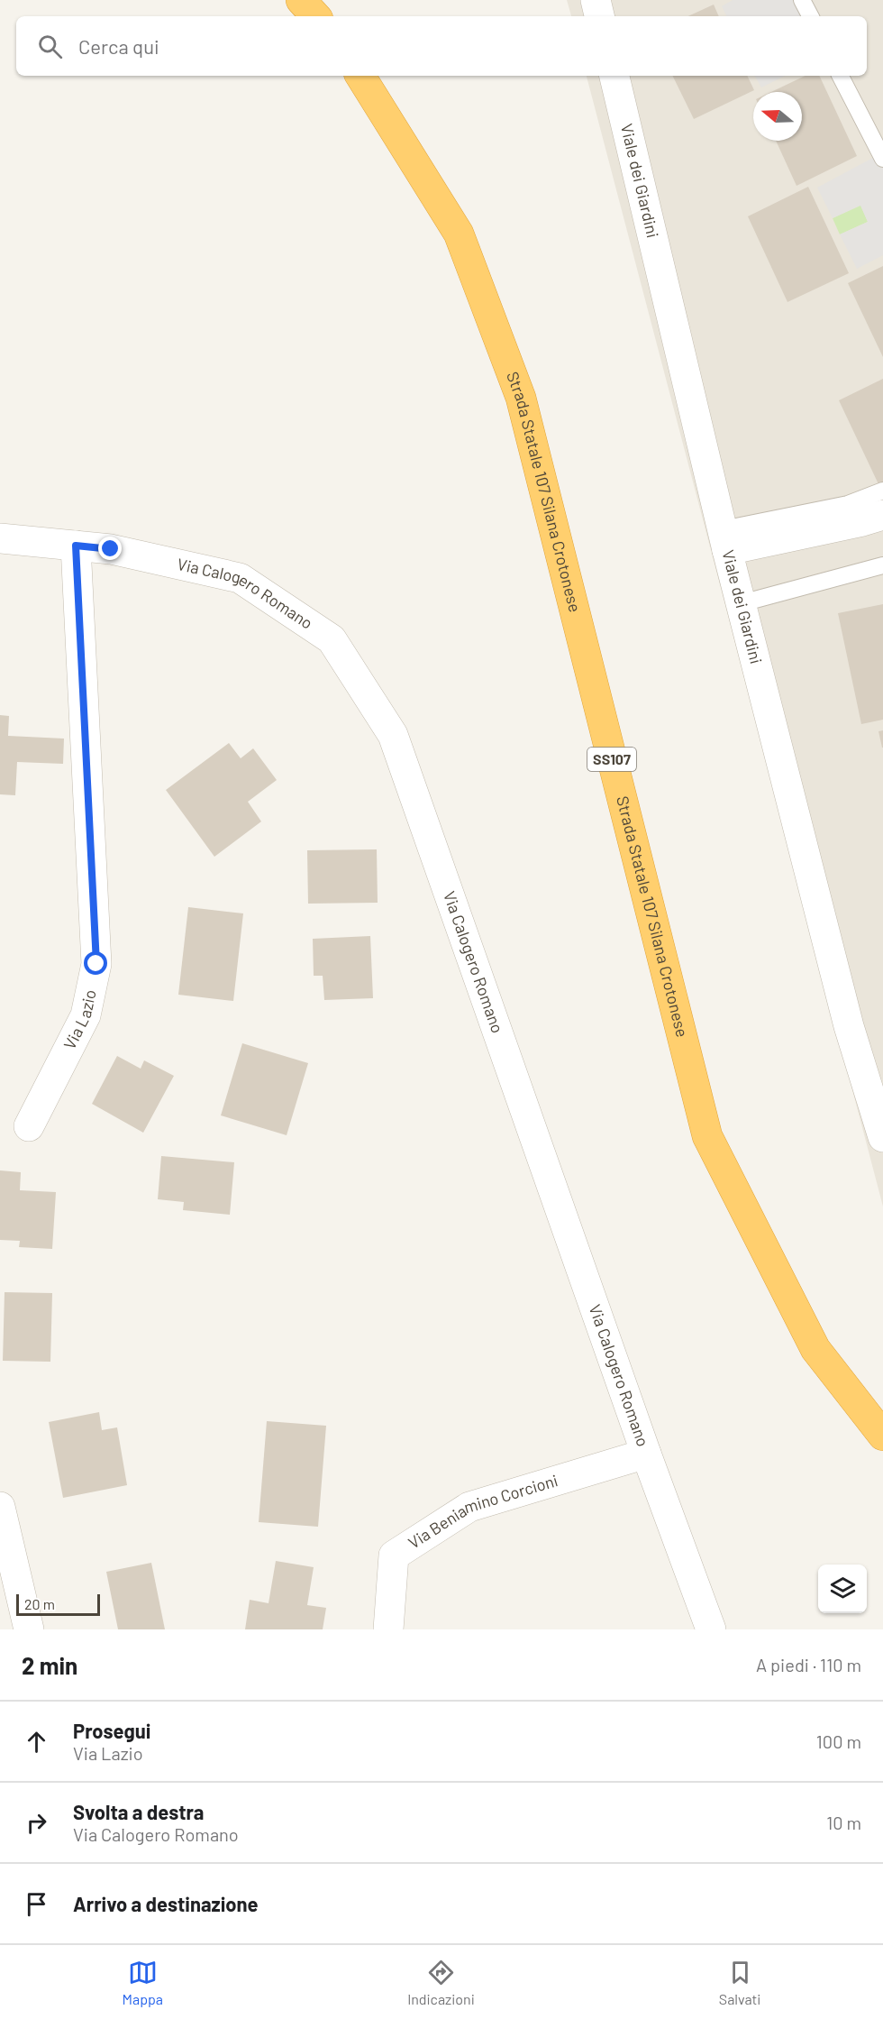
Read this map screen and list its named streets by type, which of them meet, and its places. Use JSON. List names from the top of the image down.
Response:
{
  "streets": {
    "highway": ["Strada Statale 107 Silana Crotonese", "SS107"],
    "street": [
      "Viale dei Giardini",
      "Via Calogero Romano",
      "Via Lazio",
      "Via Beniamino Corcioni"
    ]
  },
  "crossings": [
    ["Via Calogero Romano", "Via Lazio"],
    ["Via Calogero Romano", "Via Beniamino Corcioni"]
  ],
  "scale_bar": "20 m",
  "north": "left",
  "page": {
    "search": "Cerca qui",
    "scale": "20 m",
    "heading": ["2 min", "A piedi · 110 m"],
    "list": [
      ["Prosegui", "Via Lazio", "100 m"],
      ["Svolta a destra", "Via Calogero Romano", "10 m"],
      "Arrivo a destinazione"
    ],
    "nav": ["Mappa", "Indicazioni", "Salvati"]
  }
}
